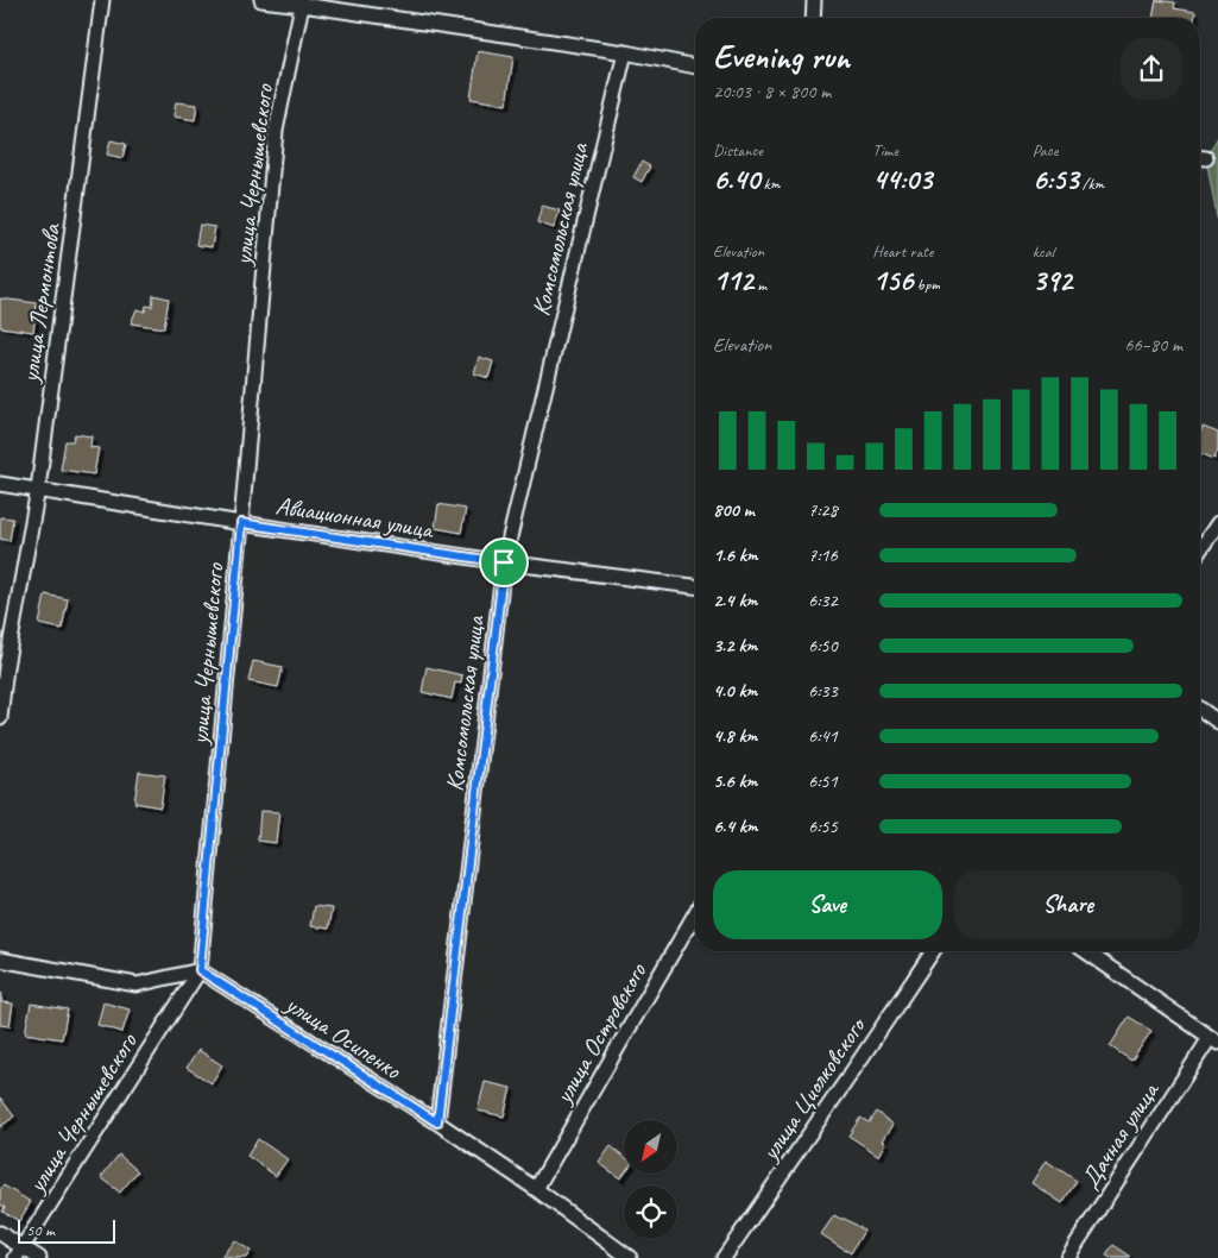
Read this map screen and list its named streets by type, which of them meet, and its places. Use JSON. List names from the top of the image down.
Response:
{
  "streets": {
    "street": [
      "улица Чернышевского",
      "Комсомольская улица",
      "улица Лермонтова",
      "Авиационная улица",
      "улица Островского",
      "улица Осипенко",
      "улица Циолковского",
      "Дачная улица"
    ]
  },
  "crossings": [
    ["улица Чернышевского", "Авиационная улица"],
    ["улица Чернышевского", "улица Осипенко"],
    ["Комсомольская улица", "Авиационная улица"],
    ["Комсомольская улица", "улица Осипенко"],
    ["улица Лермонтова", "Авиационная улица"],
    ["улица Островского", "улица Осипенко"]
  ],
  "scale_bar": "50 m",
  "north": "bottom left",
  "page": {
    "heading": ["Evening run", "20:03 · 8 × 800 m"],
    "stats": [
      ["Distance", "6.40 km"],
      ["Time", "44:03"],
      ["Pace", "6:53 /km"],
      ["Elevation", "112 m"],
      ["Heart rate", "156 bpm"],
      ["kcal", "392"]
    ],
    "chart": ["Elevation", "66–80 m"],
    "list": [
      {
        "name": "800 m",
        "note": "7:28"
      },
      {
        "name": "1.6 km",
        "note": "7:16"
      },
      {
        "name": "2.4 km",
        "note": "6:32"
      },
      {
        "name": "3.2 km",
        "note": "6:50"
      },
      {
        "name": "4.0 km",
        "note": "6:33"
      },
      {
        "name": "4.8 km",
        "note": "6:41"
      },
      {
        "name": "5.6 km",
        "note": "6:51"
      },
      {
        "name": "6.4 km",
        "note": "6:55"
      }
    ],
    "buttons": ["Save", "Share"],
    "scale": "50 m"
  }
}
